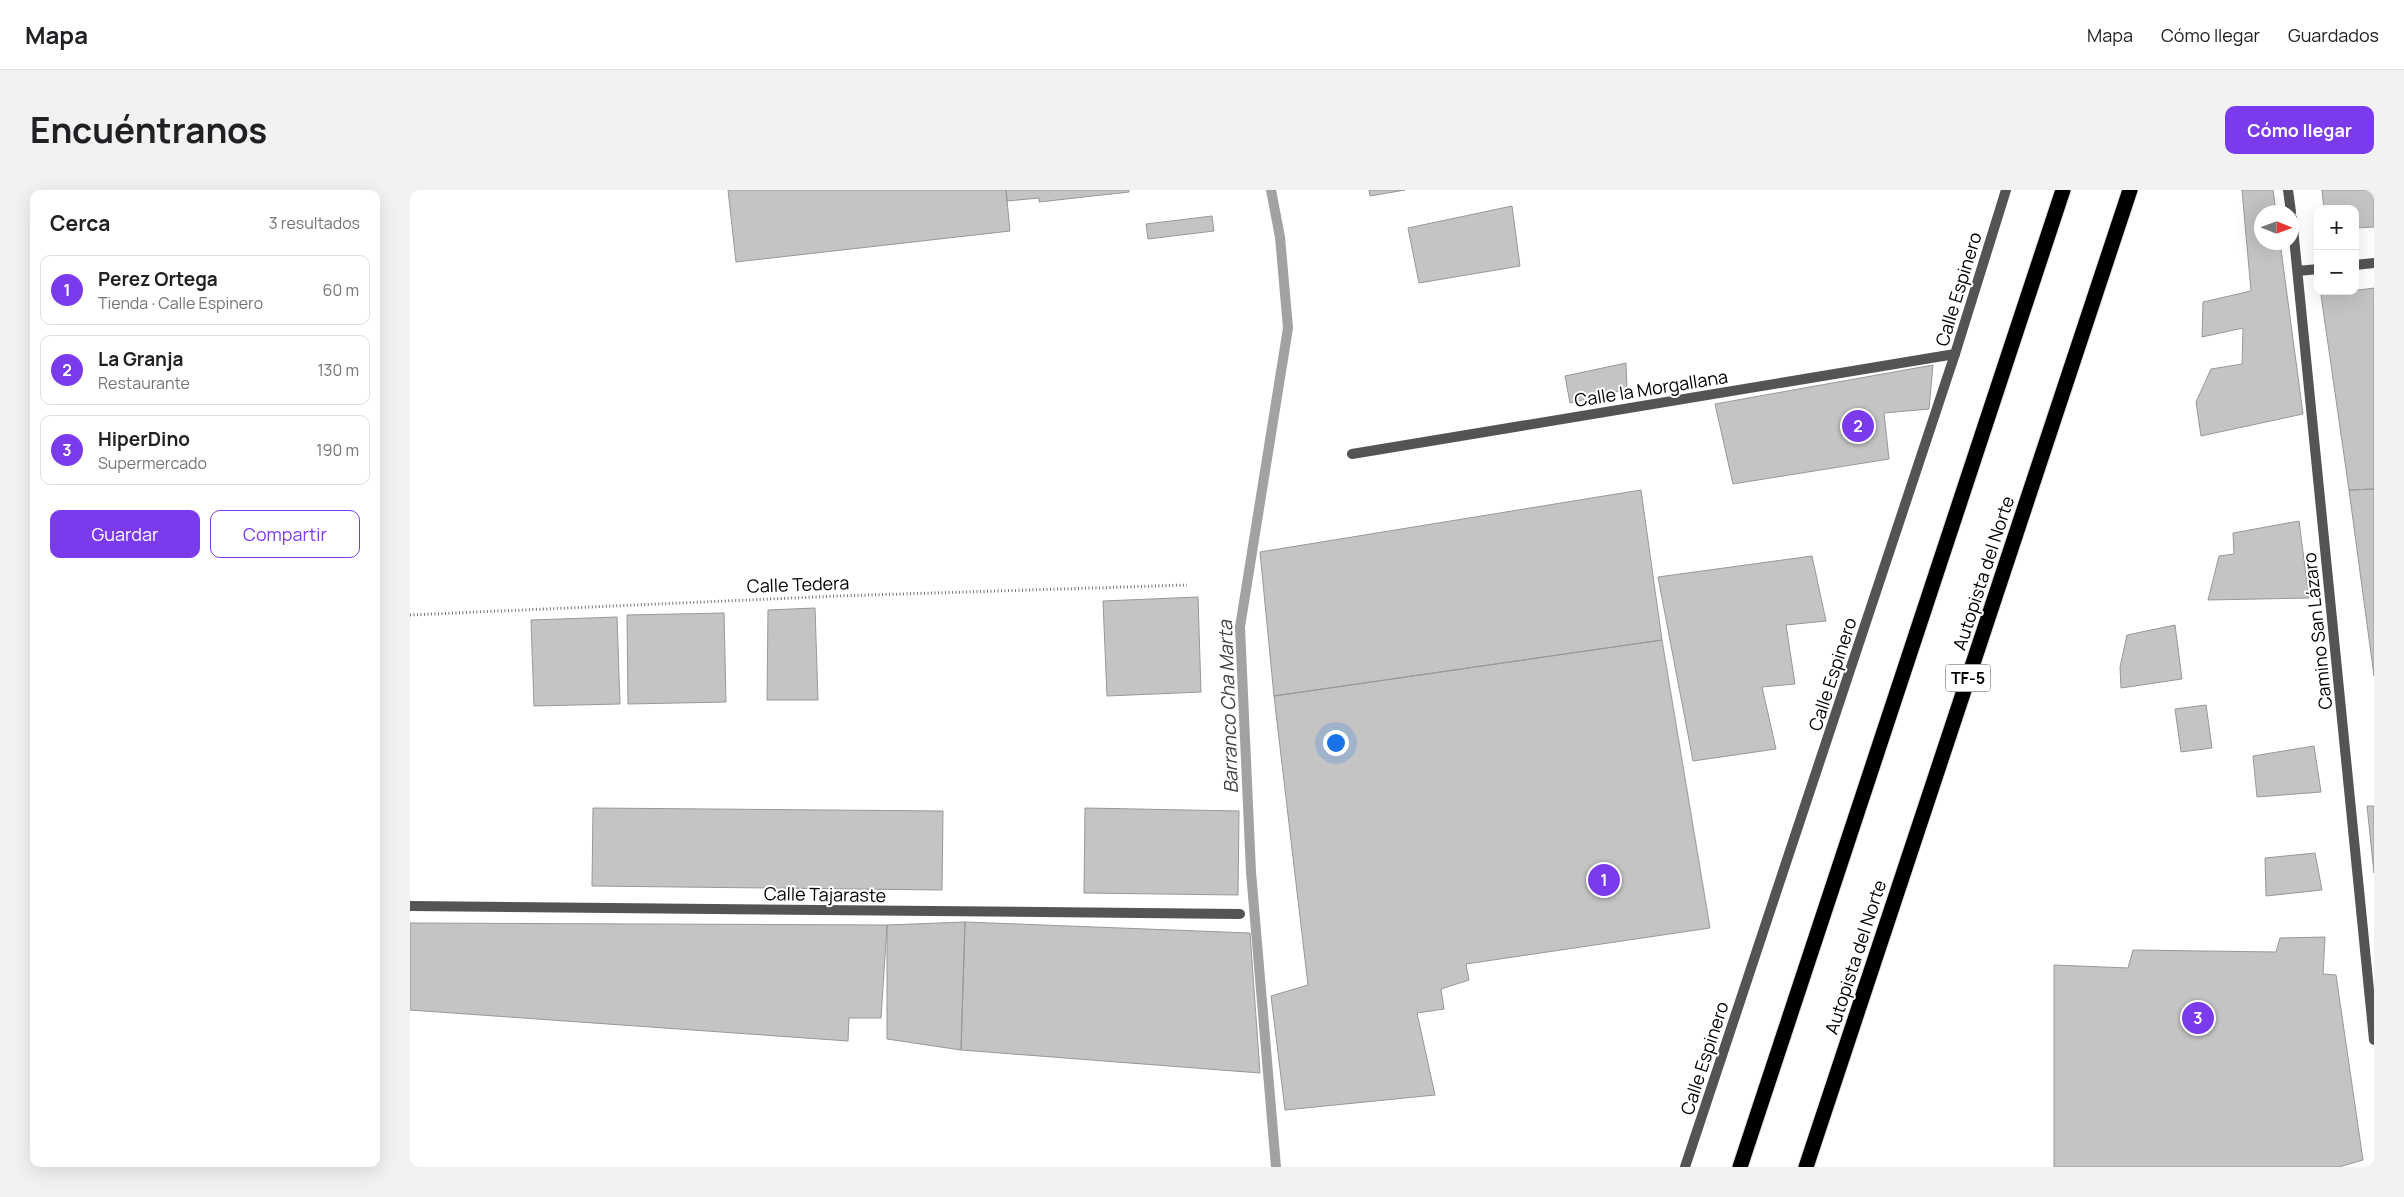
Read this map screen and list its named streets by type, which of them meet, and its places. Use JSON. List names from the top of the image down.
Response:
{
  "streets": {
    "highway": ["Autopista del Norte", "TF-5"],
    "street": [
      "Calle Espinero",
      "Calle la Morgallana",
      "Camino San Lázaro",
      "Calle Tajaraste"
    ],
    "path": ["Calle Tedera"]
  },
  "crossings": [
    ["Calle Espinero", "Calle la Morgallana"]
  ],
  "water": ["Barranco Cha Marta"],
  "north": "right",
  "page": {
    "header": "Mapa",
    "nav": ["Mapa", "Cómo llegar", "Guardados"],
    "title": "Encuéntranos",
    "buttons": [
      "Cómo llegar",
      ["Guardar", "Compartir"]
    ],
    "heading": ["Cerca", "3 resultados"],
    "map_buttons": ["+", "−"],
    "list": [
      {
        "mark": "1",
        "name": "Perez Ortega",
        "note": "Tienda · Calle Espinero",
        "value": "60 m"
      },
      {
        "mark": "2",
        "name": "La Granja",
        "note": "Restaurante",
        "value": "130 m"
      },
      {
        "mark": "3",
        "name": "HiperDino",
        "note": "Supermercado",
        "value": "190 m"
      }
    ],
    "pins": ["2", "1", "3"]
  }
}
